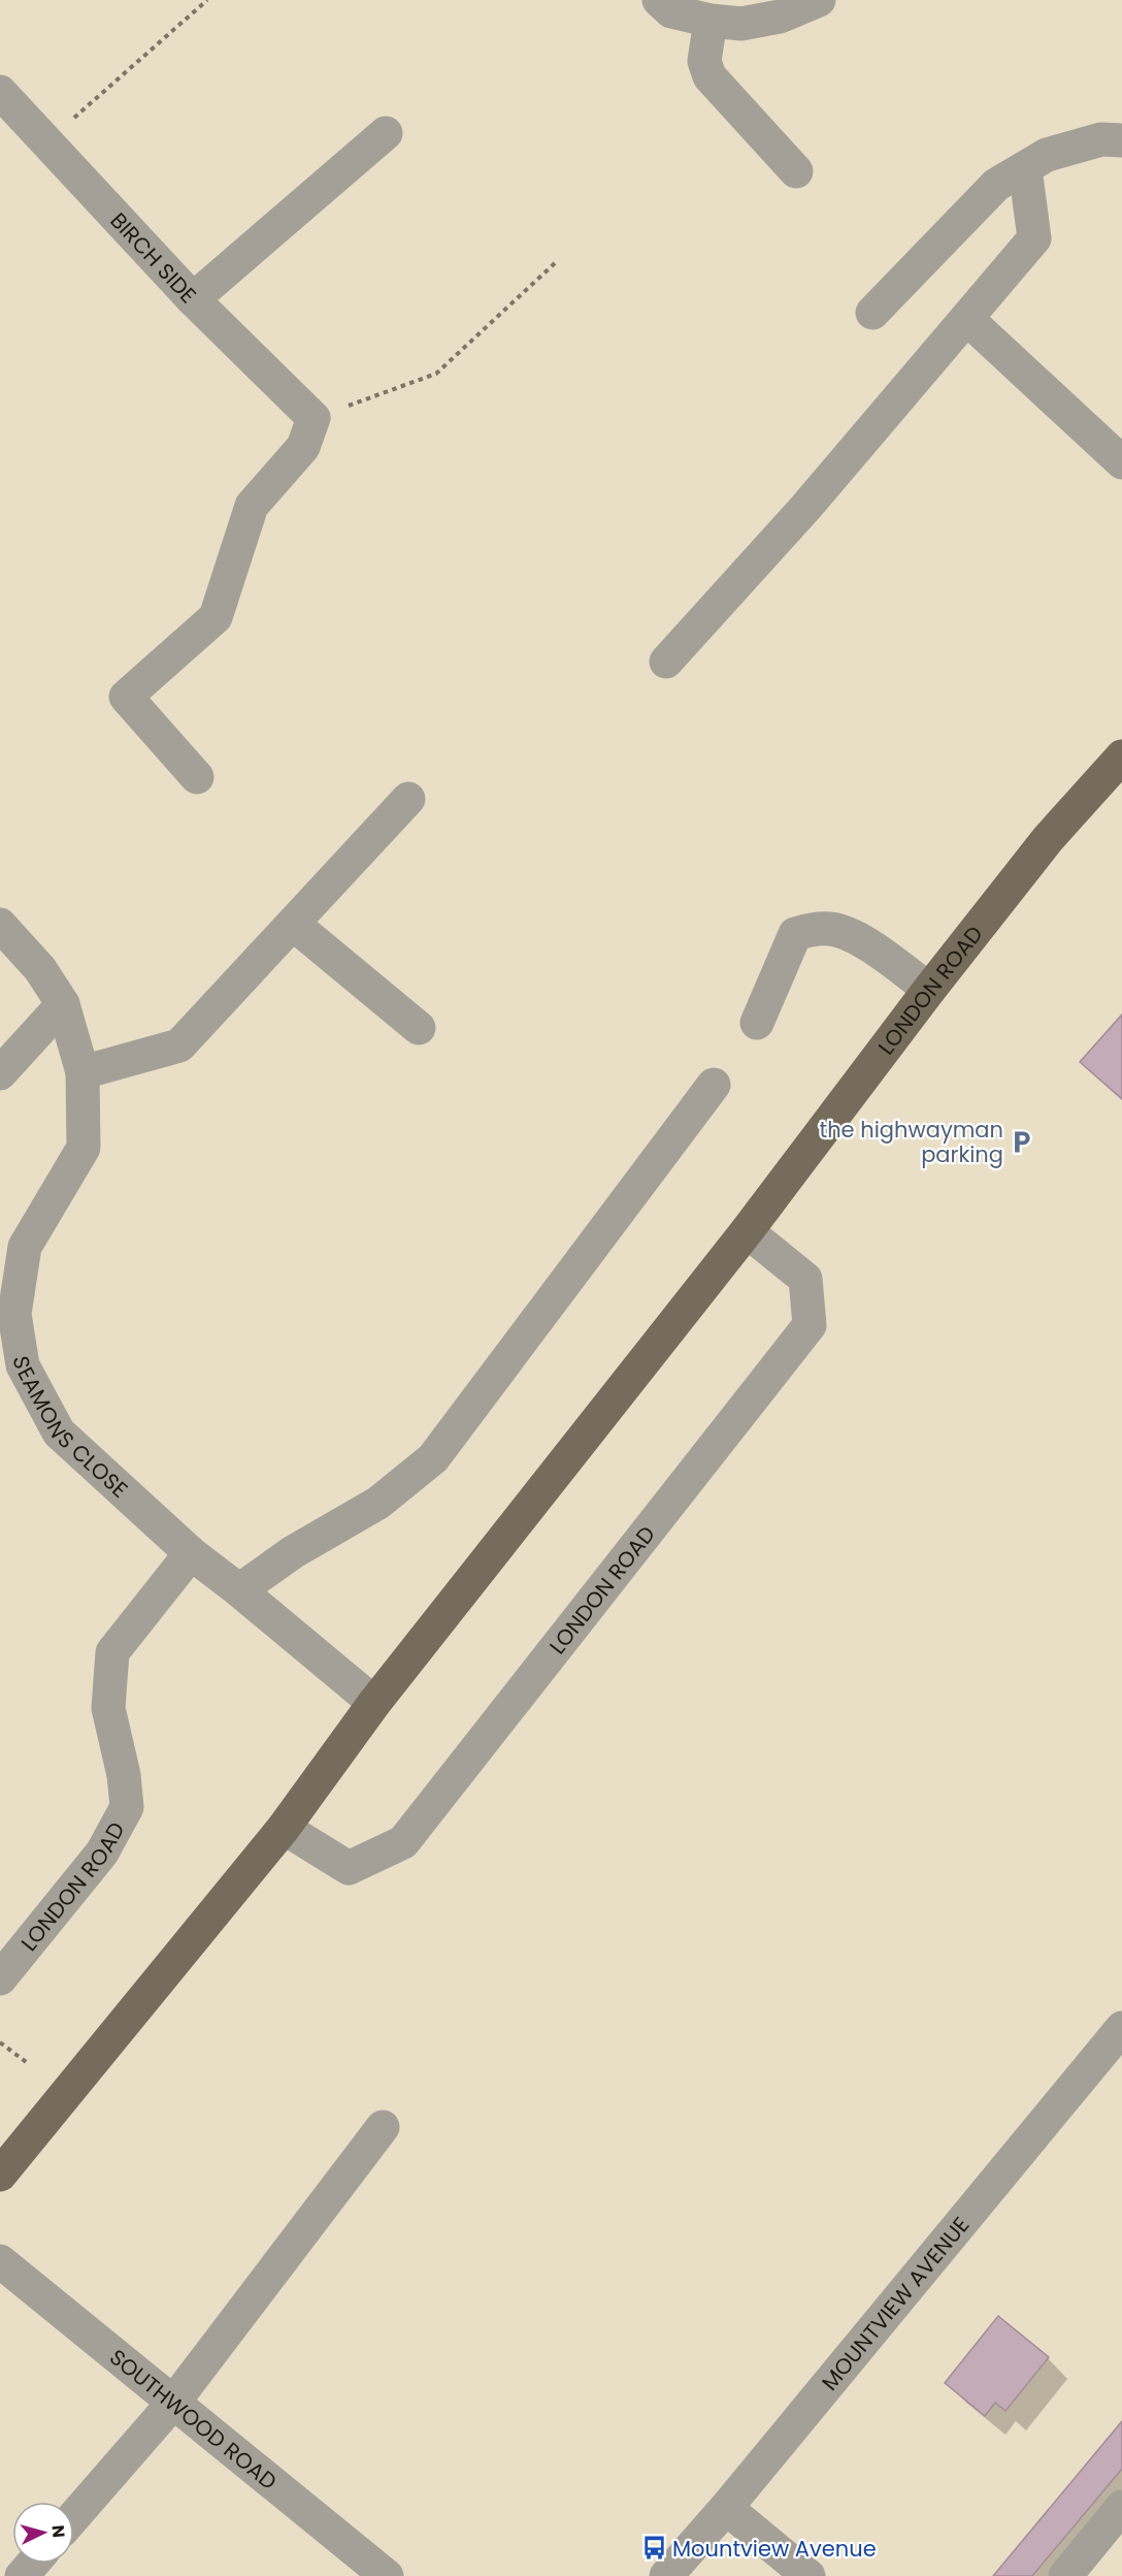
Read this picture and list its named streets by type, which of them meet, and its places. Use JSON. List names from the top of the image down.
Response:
{
  "streets": {
    "main road": ["LONDON ROAD"],
    "street": [
      "BIRCH SIDE",
      "SEAMONS CLOSE",
      "MOUNTVIEW AVENUE",
      "SOUTHWOOD ROAD"
    ]
  },
  "crossings": [
    ["LONDON ROAD", "SEAMONS CLOSE"]
  ],
  "places": {
    "parking": ["the highwayman parking"],
    "bus stop": ["Mountview Avenue"]
  },
  "north": "right"
}
